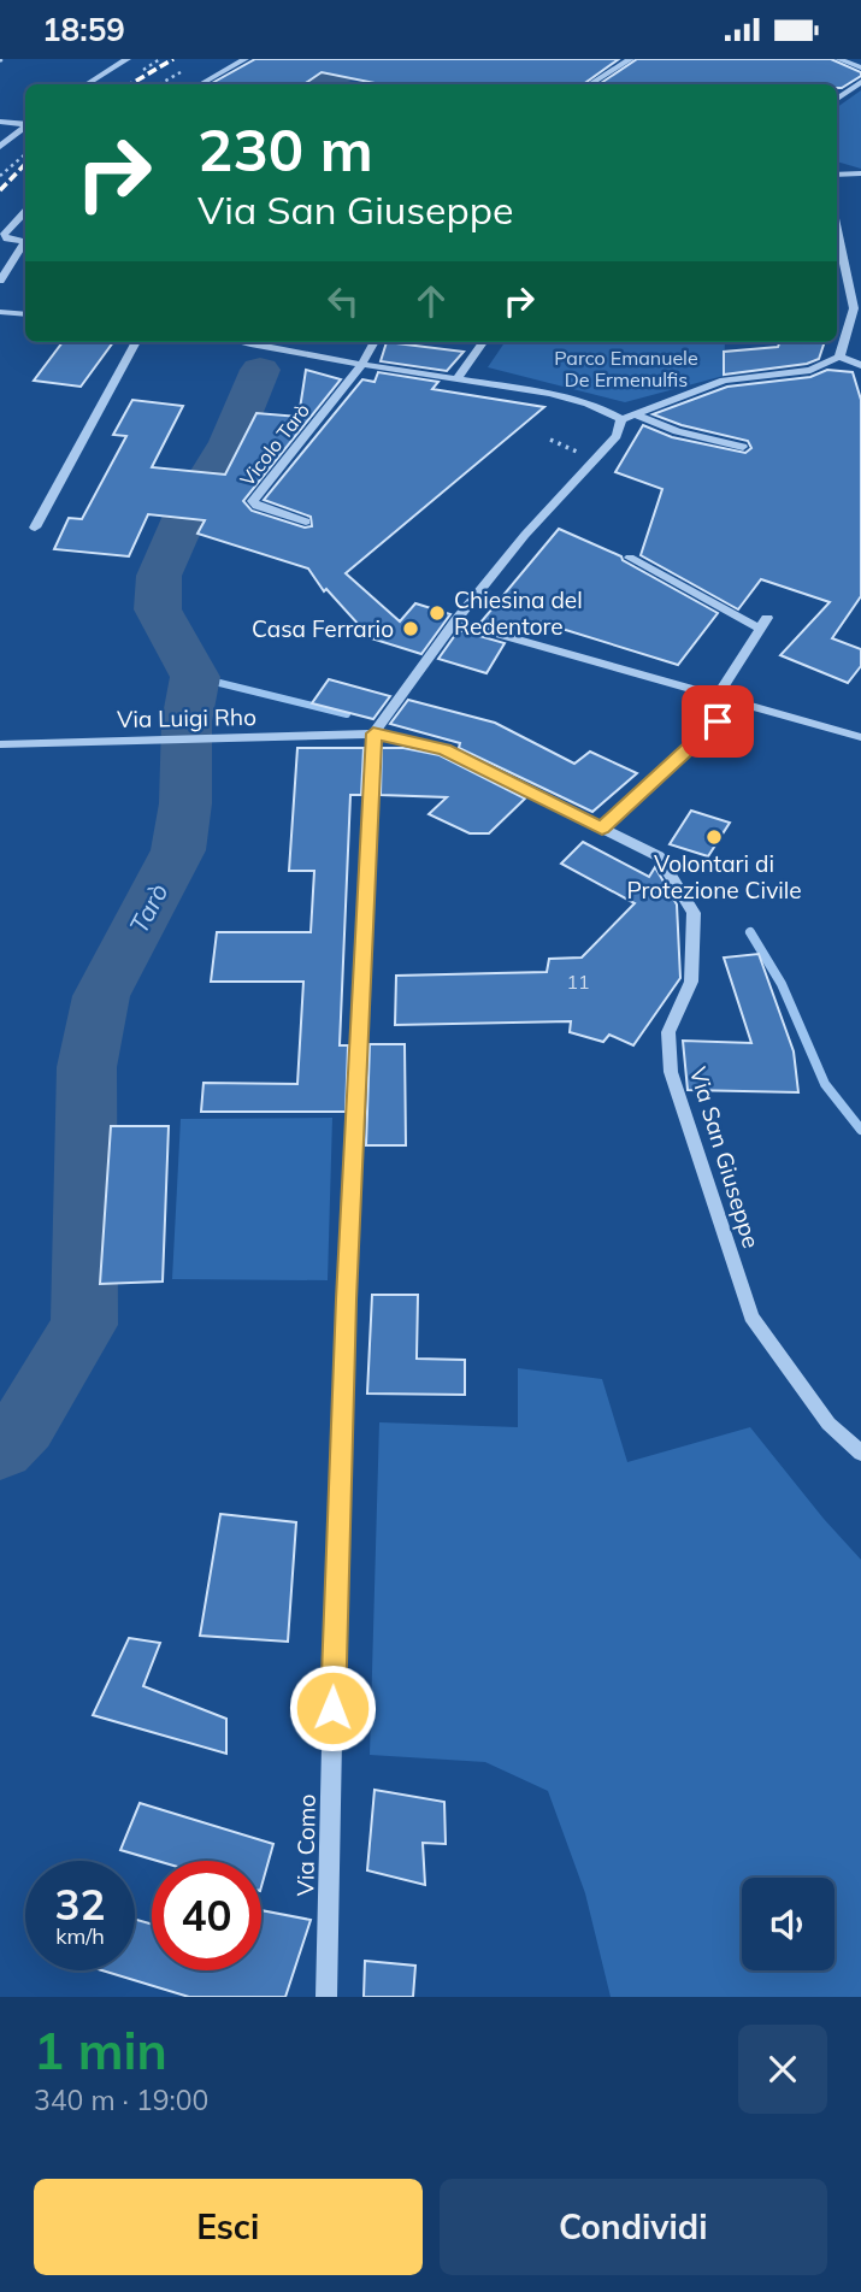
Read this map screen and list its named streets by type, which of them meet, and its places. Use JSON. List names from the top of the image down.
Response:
{
  "streets": {
    "street": [
      "Vicolo Tarò",
      "Via Luigi Rho",
      "Via San Giuseppe",
      "Via Como"
    ]
  },
  "crossings": [
    ["Via Luigi Rho", "Via San Giuseppe"],
    ["Via Luigi Rho", "Via Como"],
    ["Via San Giuseppe", "Via Como"]
  ],
  "water": ["Tarò"],
  "parks": ["Parco Emanuele De Ermenulfis"],
  "places": ["Chiesina del Redentore", "Casa Ferrario", "Volontari di Protezione Civile"],
  "house_numbers": ["11"],
  "page": {
    "status": "18:59",
    "turn": ["230 m", "Via San Giuseppe"],
    "speed": "32 km/h",
    "limit": "40",
    "heading": ["1 min", "340 m · 19:00"],
    "buttons": ["Esci", "Condividi"]
  }
}
